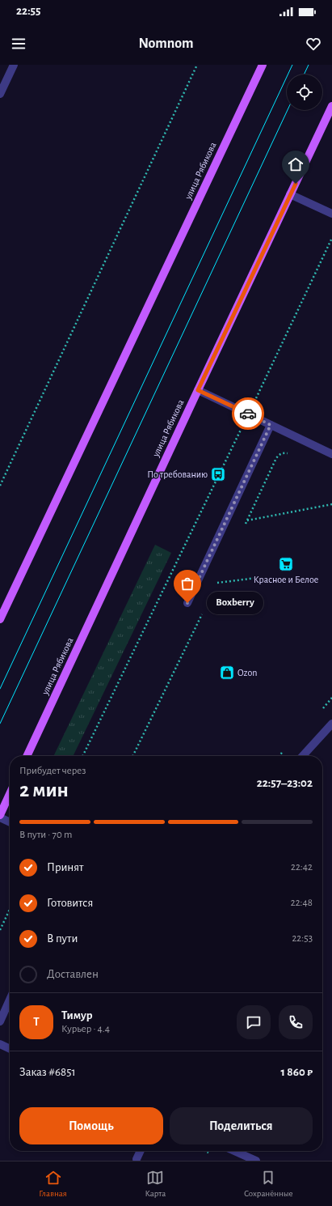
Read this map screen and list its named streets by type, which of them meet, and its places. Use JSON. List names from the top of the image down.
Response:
{
  "streets": {
    "main road": ["улица Рябикова"]
  },
  "places": {
    "bus stop": ["По требованию"],
    "supermarket": ["Красное и Белое"],
    "other": ["Boxberry"],
    "shop": ["Ozon"]
  },
  "page": {
    "status": "22:55",
    "header": "Nomnom",
    "bubble": "Boxberry",
    "heading": ["2 мин", "Прибудет через", "22:57–23:02"],
    "panel": [
      "Тимур",
      "Курьер · 4.4",
      "Заказ #6851",
      "1 860 ₽"
    ],
    "bar": "В пути · 70 m",
    "list": [
      ["Принят", "22:42"],
      ["Готовится", "22:48"],
      ["В пути", "22:53"],
      "Доставлен"
    ],
    "round": "Т",
    "buttons": ["Помощь", "Поделиться"],
    "tabs": ["Главная", "Карта", "Сохранённые"]
  }
}
